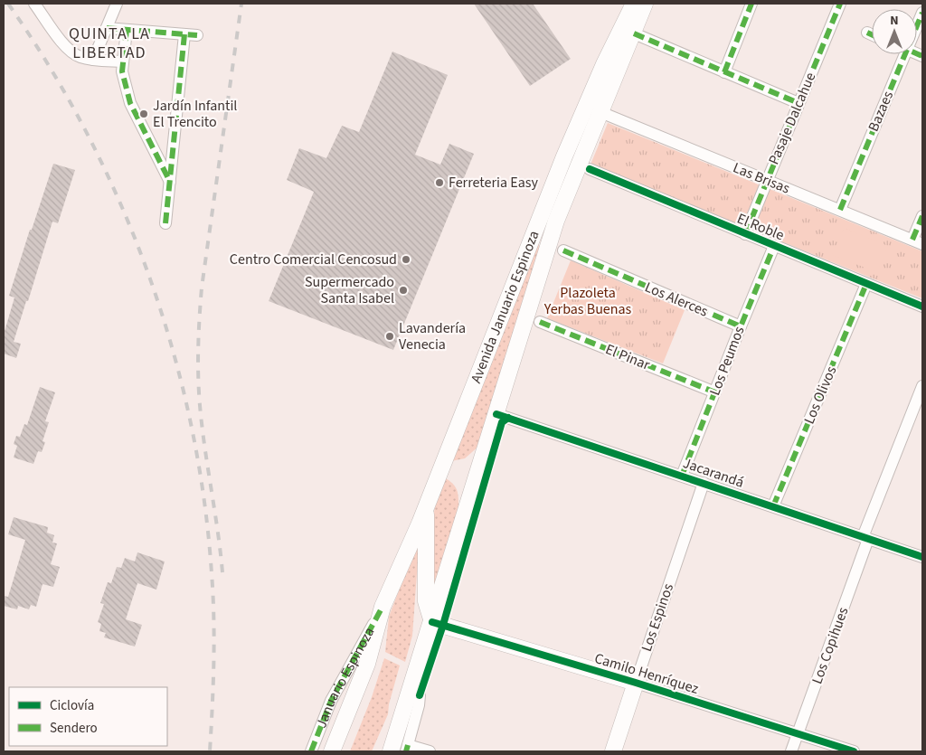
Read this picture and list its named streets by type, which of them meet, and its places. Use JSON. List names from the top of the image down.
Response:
{
  "streets": {
    "main road": [
      "Avenida Januario Espinoza",
      "Los Espinos",
      "Camilo Henríquez",
      "Januario Espinoza"
    ],
    "street": [
      "Bazaes",
      "Pasaje Dalcahue",
      "Las Brisas",
      "El Roble",
      "Los Alerces",
      "El Pinar",
      "Los Peumos",
      "Los Olivos",
      "Jacarandá",
      "Los Copihues"
    ]
  },
  "crossings": [
    ["Bazaes", "Las Brisas"],
    ["Pasaje Dalcahue", "Las Brisas"],
    ["Pasaje Dalcahue", "El Roble"],
    ["Las Brisas", "Avenida Januario Espinoza"],
    ["El Roble", "Los Peumos"],
    ["El Roble", "Los Olivos"],
    ["Los Alerces", "Los Peumos"],
    ["Avenida Januario Espinoza", "Jacarandá"],
    ["Avenida Januario Espinoza", "Camilo Henríquez"],
    ["Avenida Januario Espinoza", "Januario Espinoza"],
    ["El Pinar", "Los Peumos"],
    ["Los Peumos", "Jacarandá"],
    ["Los Olivos", "Jacarandá"],
    ["Jacarandá", "Los Espinos"],
    ["Jacarandá", "Los Copihues"],
    ["Los Espinos", "Camilo Henríquez"],
    ["Los Copihues", "Camilo Henríquez"]
  ],
  "districts": ["QUINTA LA LIBERTAD"],
  "parks": ["Plazoleta Yerbas Buenas"],
  "places": [
    "Jardín Infantil El Trencito",
    "Ferreteria Easy",
    "Centro Comercial Cencosud",
    "Supermercado Santa Isabel",
    "Lavandería Venecia"
  ],
  "legend": ["Ciclovía", "Sendero"],
  "north": "top"
}
